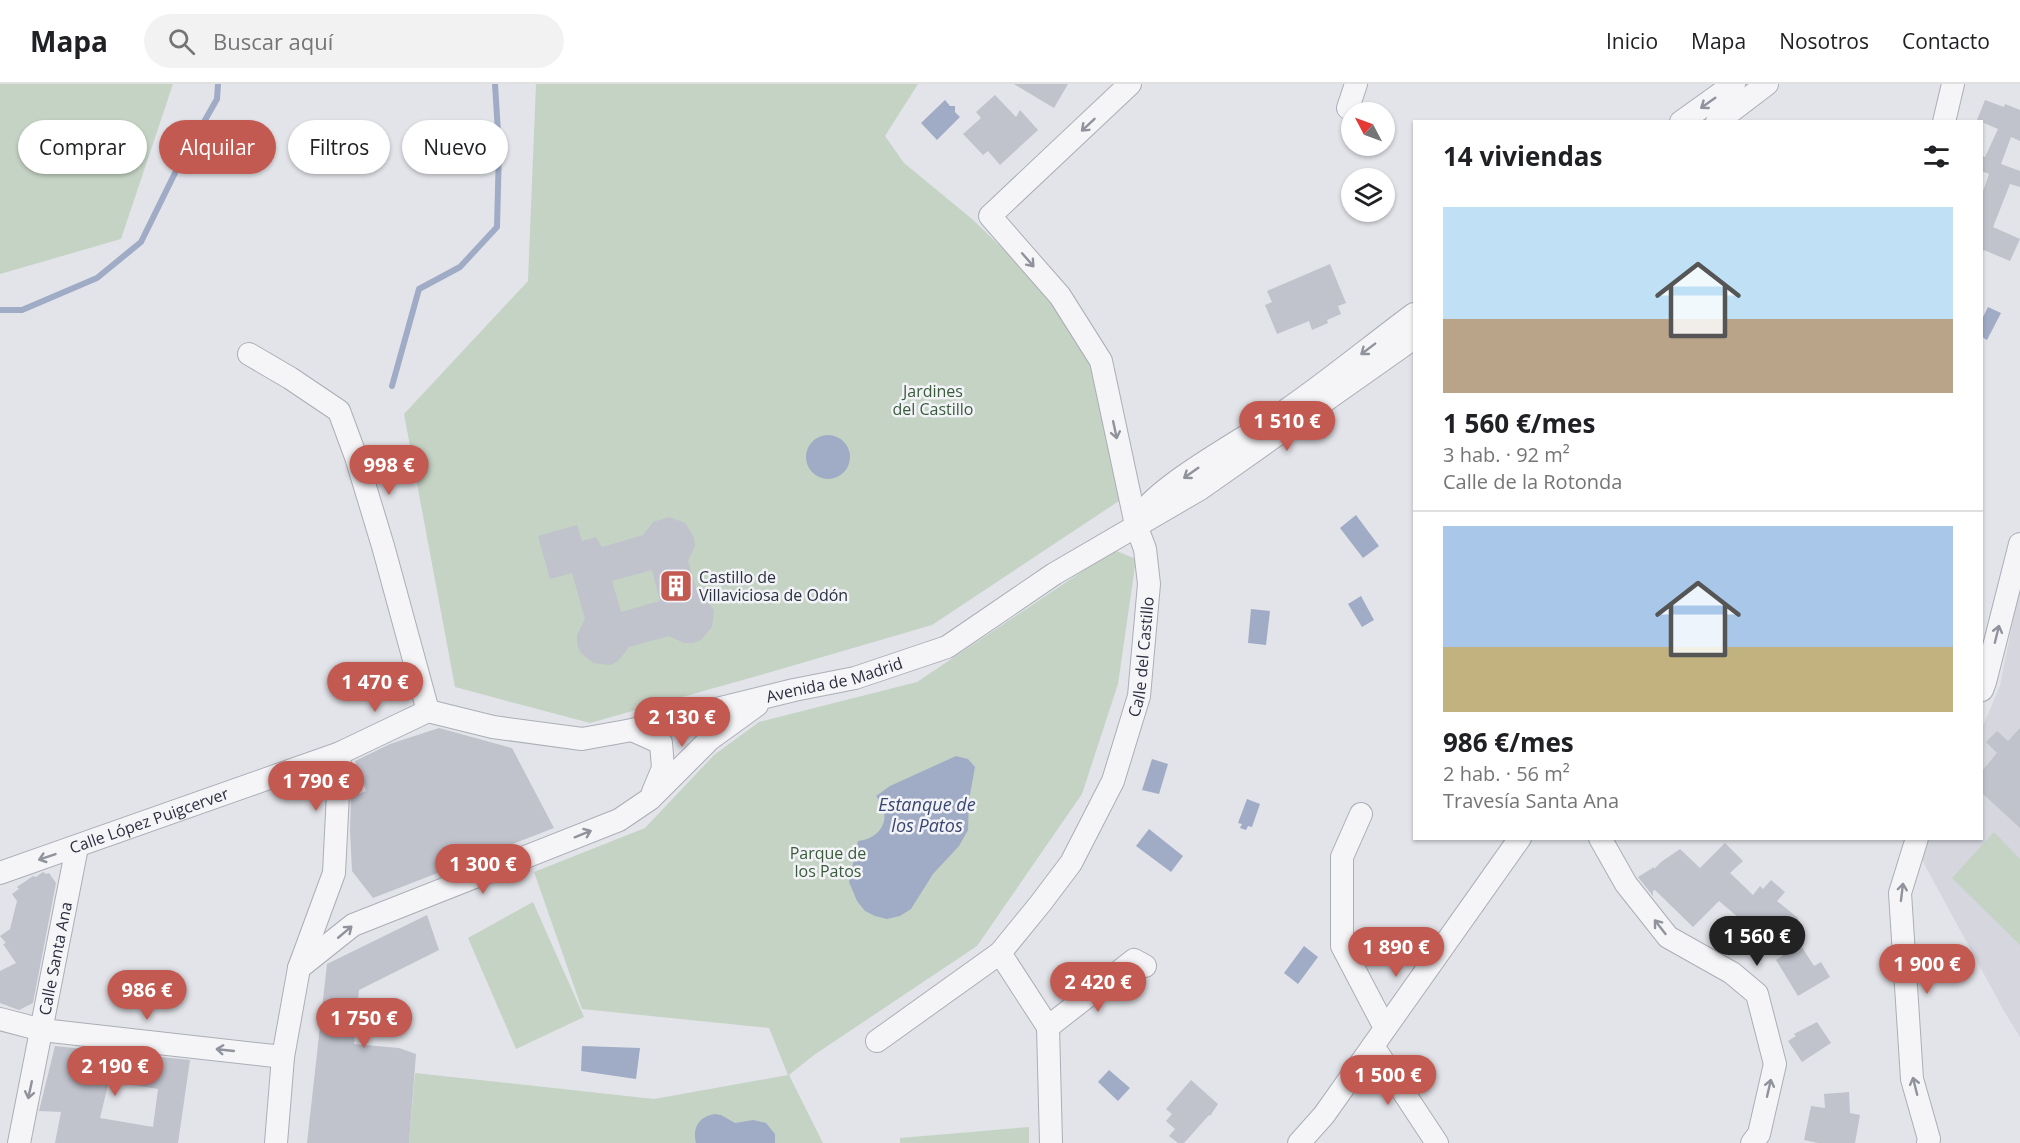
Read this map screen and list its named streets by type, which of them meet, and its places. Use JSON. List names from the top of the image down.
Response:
{
  "streets": {
    "street": [
      "Calle del Castillo",
      "Avenida de Madrid",
      "Calle López Puigcerver",
      "Calle Santa Ana"
    ]
  },
  "crossings": [
    ["Calle del Castillo", "Avenida de Madrid"],
    ["Avenida de Madrid", "Calle López Puigcerver"],
    ["Calle López Puigcerver", "Calle Santa Ana"]
  ],
  "one_way": ["Calle del Castillo", "Calle Santa Ana"],
  "water": ["Estanque de los Patos"],
  "parks": ["Jardines del Castillo", "Parque de los Patos"],
  "places": {
    "building": ["Castillo de Villaviciosa de Odón"]
  },
  "north": "top left",
  "page": {
    "header": "Mapa",
    "search": "Buscar aquí",
    "nav": [
      "Inicio",
      "Mapa",
      "Nosotros",
      "Contacto"
    ],
    "chip": [
      "Comprar",
      "Alquilar",
      "Filtros",
      "Nuevo"
    ],
    "heading": "14 viviendas",
    "list": [
      {
        "name": "1 560 €/mes",
        "note": "3 hab. · 92 m² · Calle de la Rotonda"
      },
      {
        "name": "986 €/mes",
        "note": "2 hab. · 56 m² · Travesía Santa Ana"
      }
    ],
    "price": [
      "1 510 €",
      "998 €",
      "1 470 €",
      "2 130 €",
      "1 790 €",
      "1 300 €",
      "1 560 €",
      "1 890 €",
      "1 900 €",
      "2 420 €",
      "986 €",
      "1 750 €",
      "2 190 €",
      "1 500 €"
    ]
  }
}
